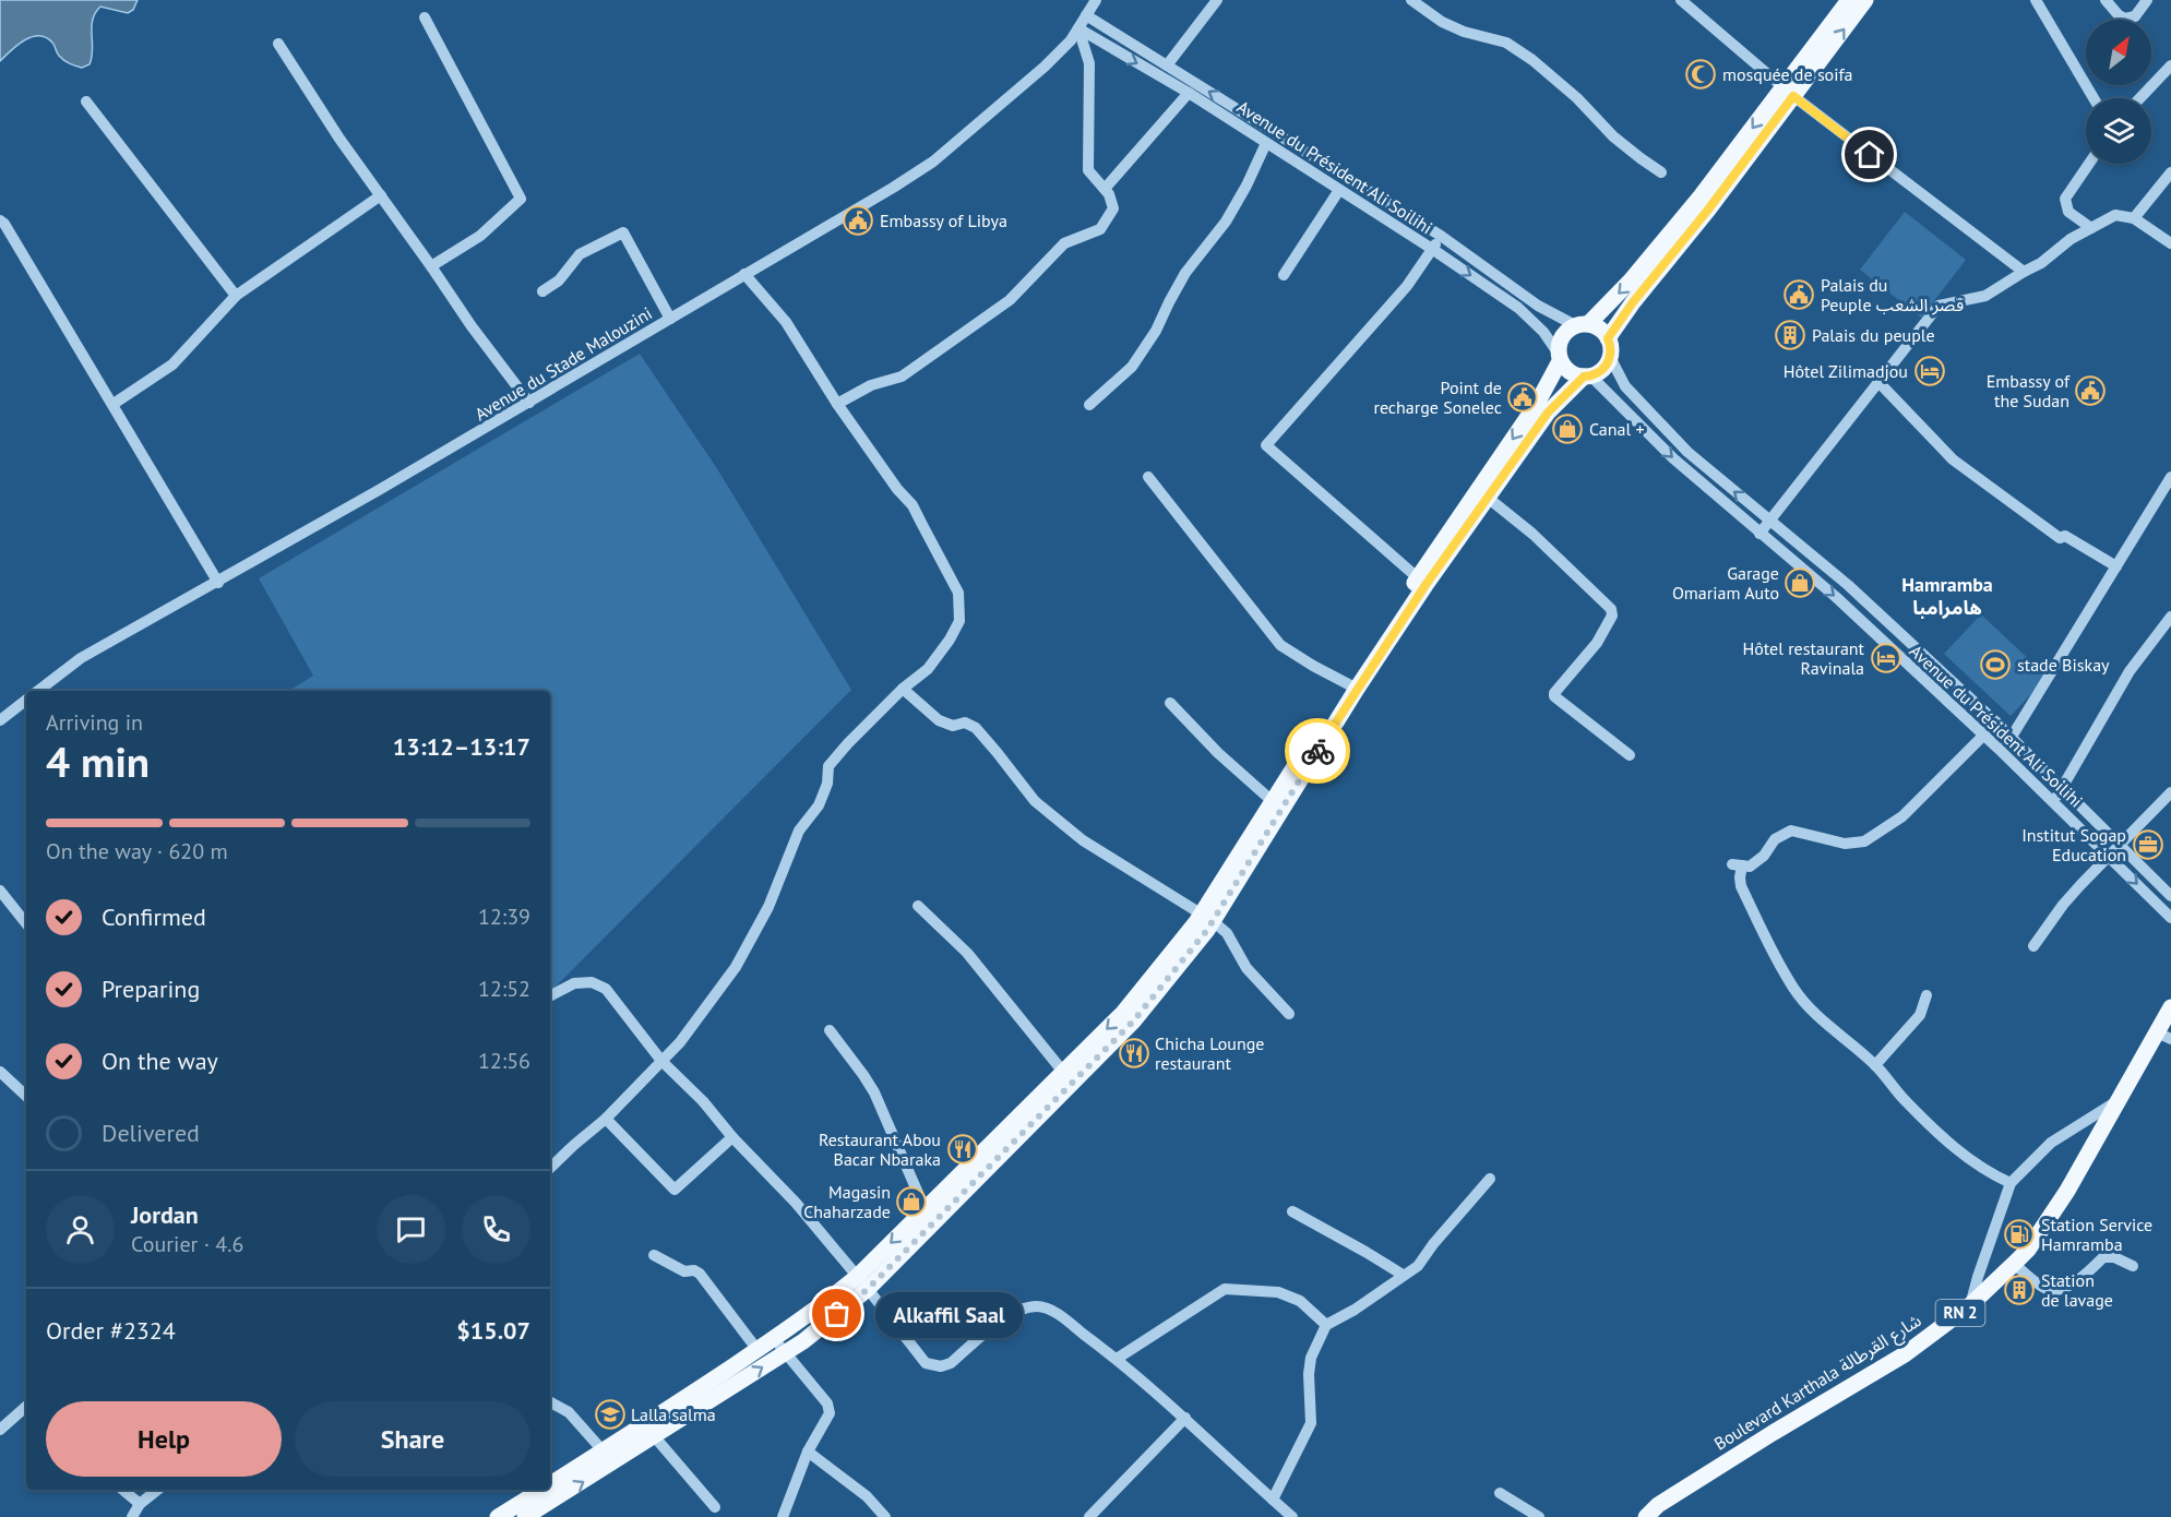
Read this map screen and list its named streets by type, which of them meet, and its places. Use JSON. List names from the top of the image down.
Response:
{
  "streets": {
    "main road": ["RN 2", "Boulevard Karthala شارع القرطالة"],
    "street": ["Avenue du Président Ali Soilihi", "Avenue du Stade Malouzini"]
  },
  "crossings": [
    ["Avenue du Président Ali Soilihi", "Avenue du Stade Malouzini"]
  ],
  "districts": ["Hamramba هامرامبا"],
  "places": {
    "mosque": ["mosquée de soifa"],
    "public building": [
      "Embassy of Libya",
      "Palais du Peuple قصر الشعب",
      "Embassy of the Sudan",
      "Point de recharge Sonelec"
    ],
    "building": ["Palais du peuple", "Station de lavage"],
    "hotel": ["Hôtel Zilimadjou", "Hôtel restaurant Ravinala"],
    "shop": ["Canal +", "Garage Omariam Auto", "Magasin Chaharzade"],
    "sports": ["stade Biskay"],
    "office": ["Institut Sogap Education"],
    "restaurant": ["Chicha Lounge restaurant", "Restaurant Abou Bacar Nbaraka"],
    "fuel station": ["Station Service Hamramba"],
    "other": ["Alkaffil Saal"],
    "school or university": ["Lalla salma"]
  },
  "north": "top right",
  "page": {
    "heading": ["4 min", "Arriving in", "13:12–13:17"],
    "panel": [
      "Jordan",
      "Courier · 4.6",
      "Order #2324",
      "$15.07"
    ],
    "bar": "On the way · 620 m",
    "list": [
      ["Confirmed", "12:39"],
      ["Preparing", "12:52"],
      ["On the way", "12:56"],
      "Delivered"
    ],
    "bubble": "Alkaffil Saal",
    "buttons": ["Help", "Share"]
  }
}
